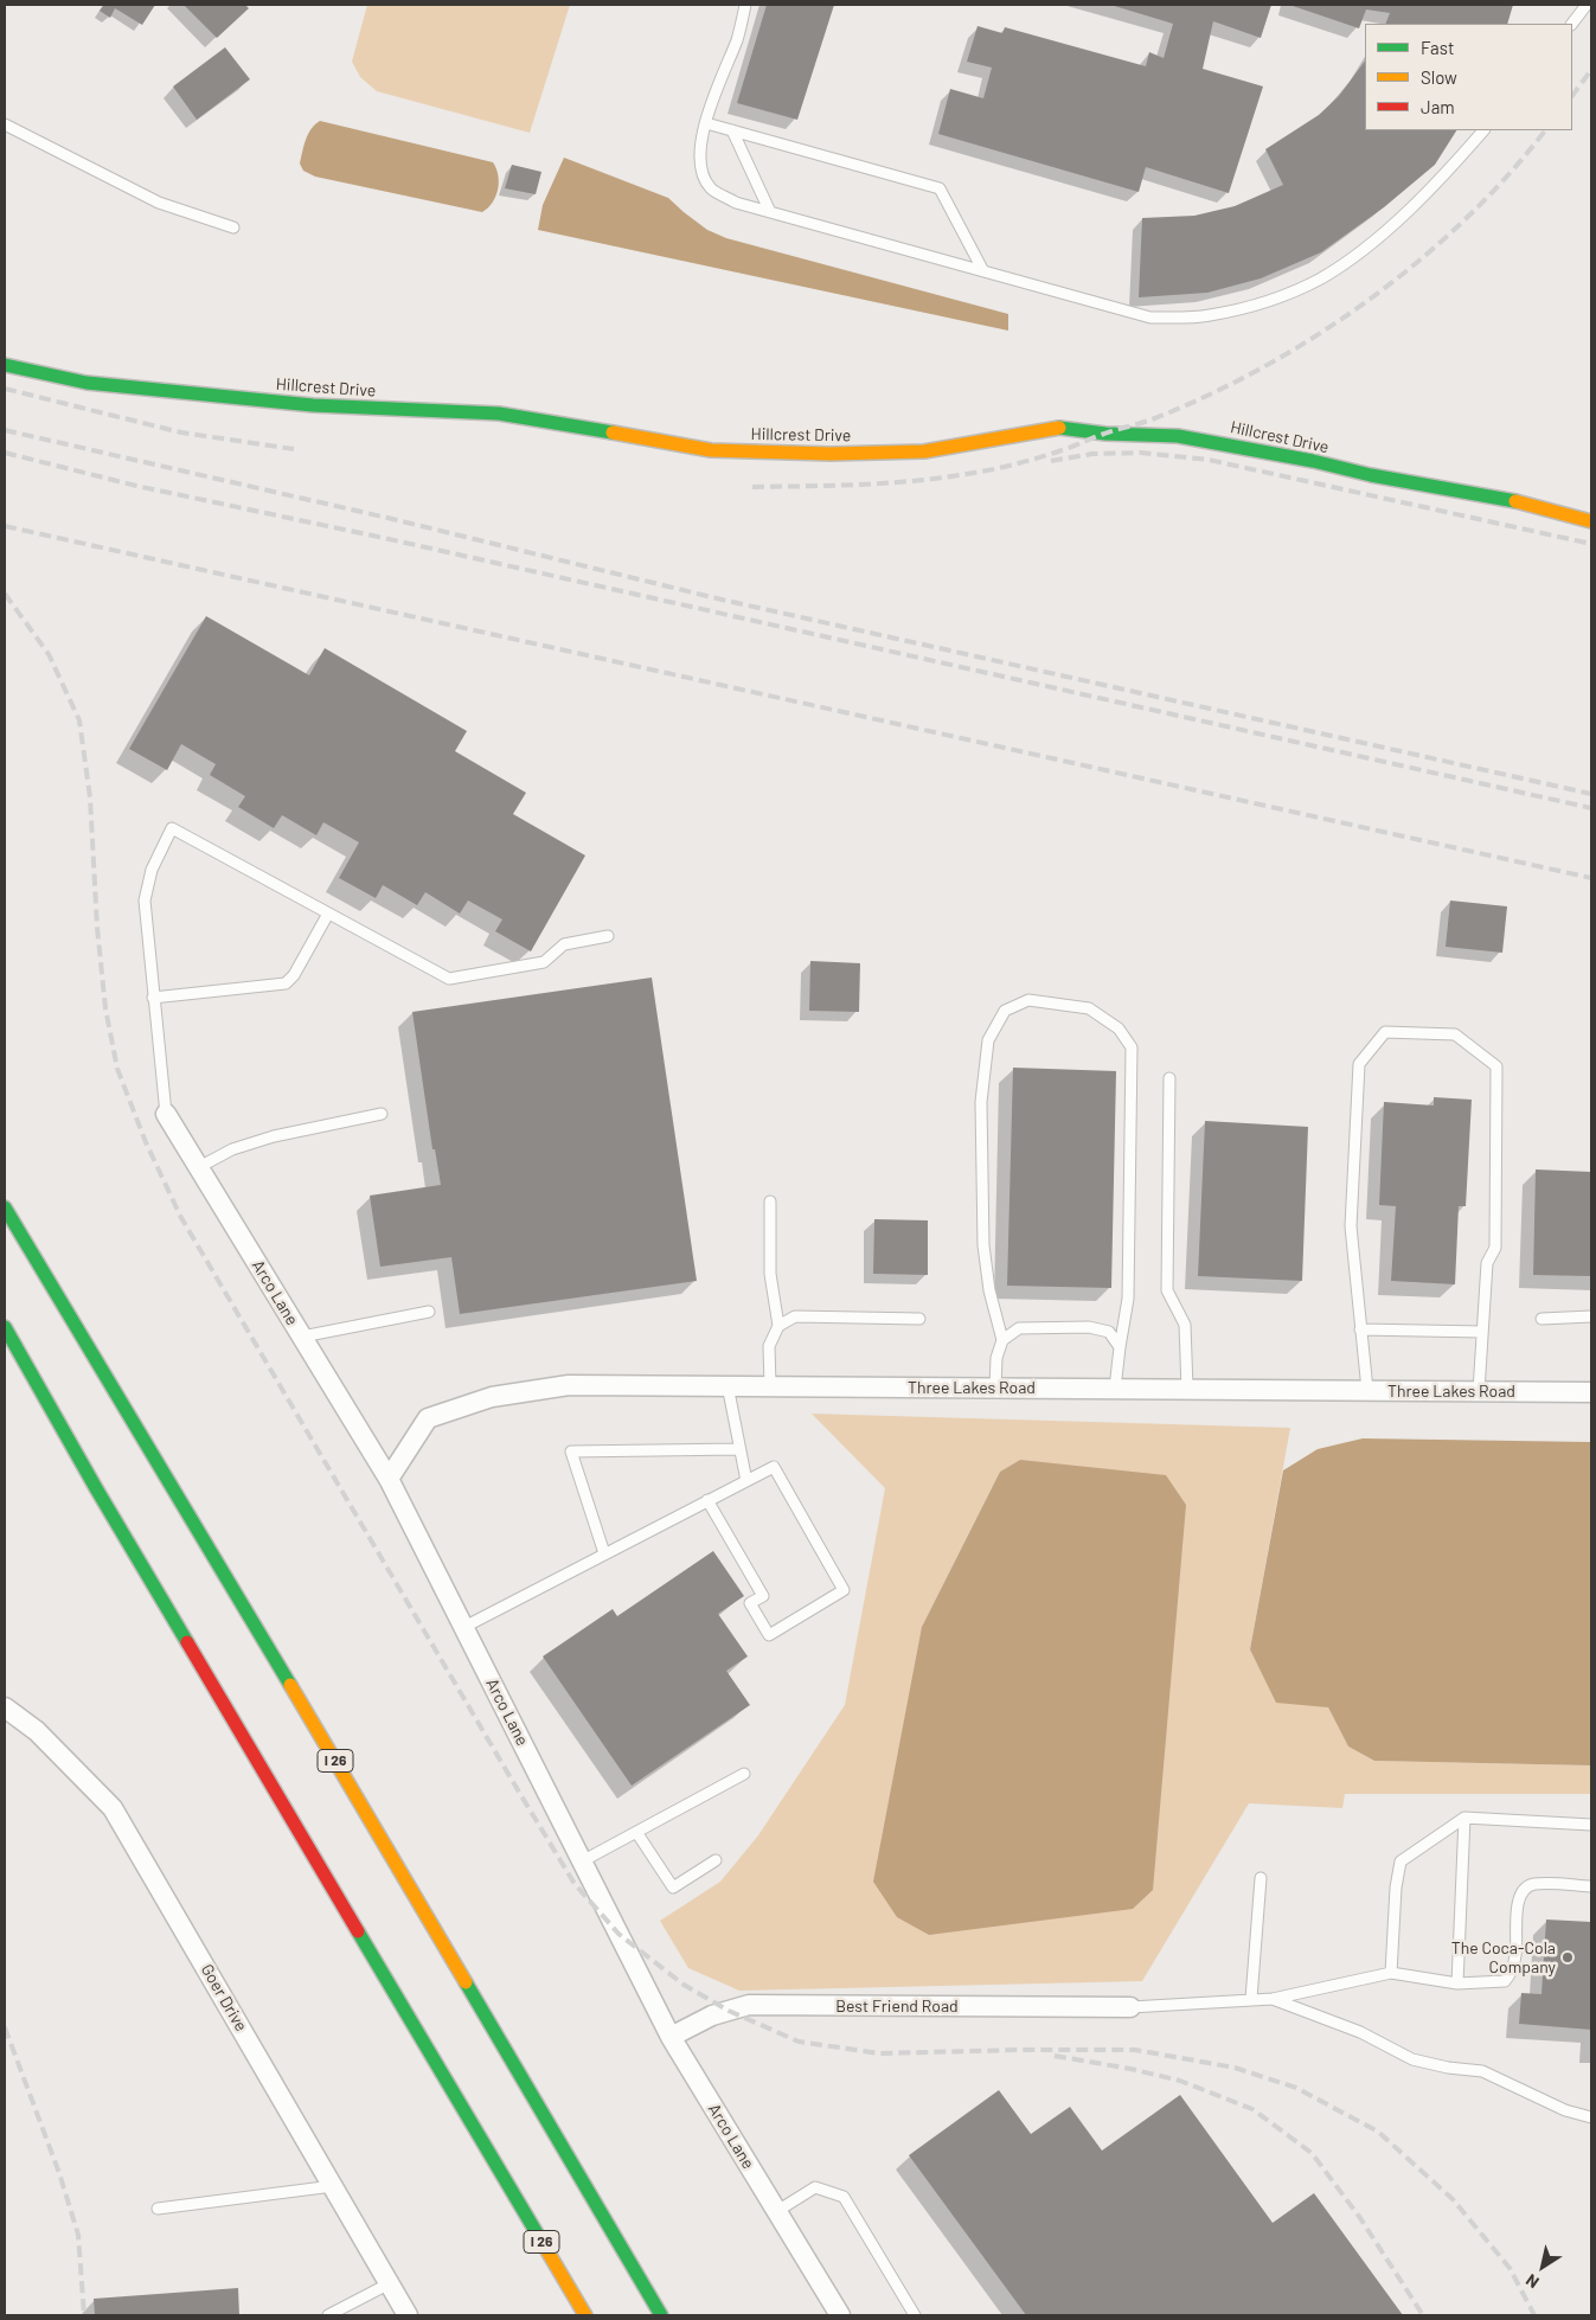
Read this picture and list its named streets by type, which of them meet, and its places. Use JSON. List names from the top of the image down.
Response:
{
  "streets": {
    "main road": ["Hillcrest Drive", "I 26"],
    "street": [
      "Arco Lane",
      "Three Lakes Road",
      "Goer Drive",
      "Best Friend Road"
    ]
  },
  "crossings": [
    ["Arco Lane", "Three Lakes Road"],
    ["Arco Lane", "Best Friend Road"]
  ],
  "places": ["The Coca-Cola Company"],
  "legend": ["Fast", "Slow", "Jam"],
  "north": "bottom left"
}
